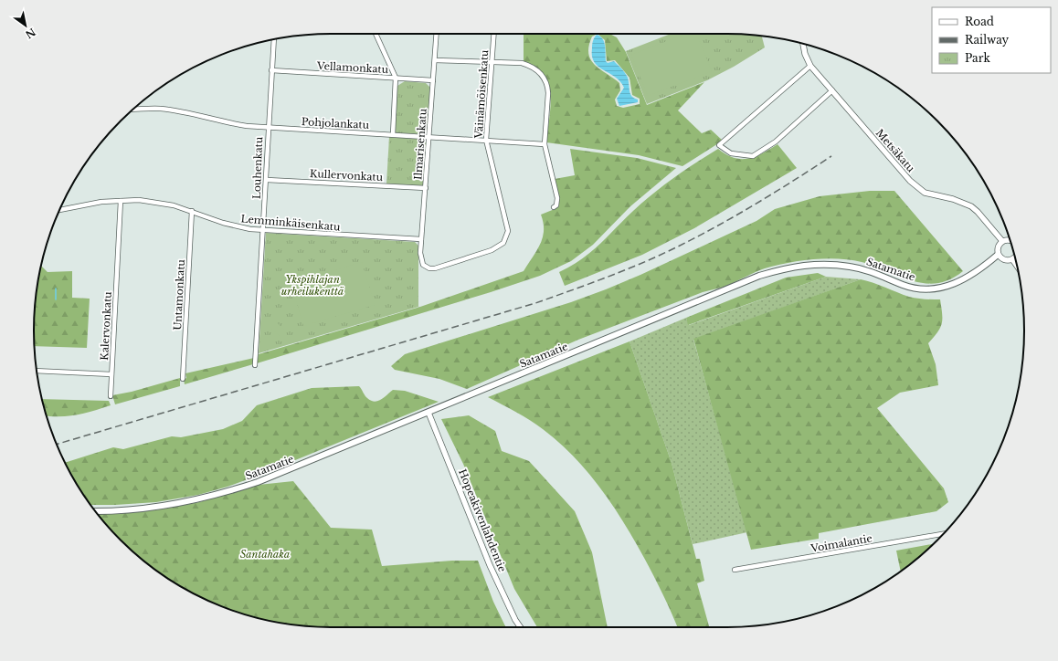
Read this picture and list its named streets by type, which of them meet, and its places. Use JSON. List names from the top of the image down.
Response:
{
  "streets": {
    "main road": ["Satamatie"],
    "street": [
      "Vellamonkatu",
      "Väinämöisenkatu",
      "Pohjolankatu",
      "Ilmarisenkatu",
      "Metsäkatu",
      "Louhenkatu",
      "Kullervonkatu",
      "Lemminkäisenkatu",
      "Untamonkatu",
      "Kalervonkatu",
      "Hopeakivenlahdentie",
      "Voimalantie"
    ]
  },
  "crossings": [
    ["Vellamonkatu", "Ilmarisenkatu"],
    ["Vellamonkatu", "Louhenkatu"],
    ["Väinämöisenkatu", "Pohjolankatu"],
    ["Väinämöisenkatu", "Ilmarisenkatu"],
    ["Pohjolankatu", "Ilmarisenkatu"],
    ["Pohjolankatu", "Louhenkatu"],
    ["Ilmarisenkatu", "Kullervonkatu"],
    ["Ilmarisenkatu", "Lemminkäisenkatu"],
    ["Louhenkatu", "Kullervonkatu"],
    ["Louhenkatu", "Lemminkäisenkatu"],
    ["Lemminkäisenkatu", "Untamonkatu"],
    ["Lemminkäisenkatu", "Kalervonkatu"],
    ["Satamatie", "Hopeakivenlahdentie"]
  ],
  "parks": ["Ykspihlajan urheilukenttä", "Santahaka"],
  "legend": ["Road", "Railway", "Park"],
  "north": "bottom right"
}
